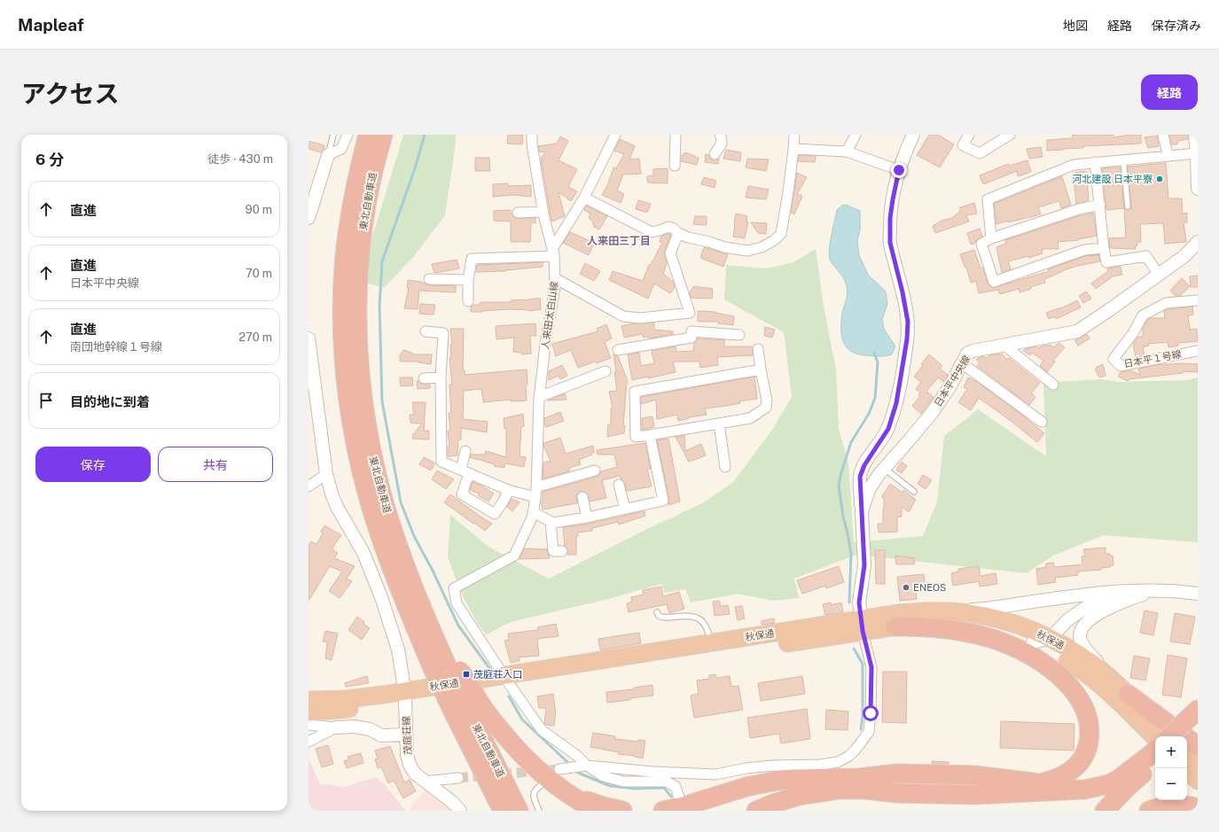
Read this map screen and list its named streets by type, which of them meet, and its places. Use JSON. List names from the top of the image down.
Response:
{
  "streets": {
    "highway": ["東北自動車道", "秋保通"],
    "street": [
      "人来田太白山線",
      "日本平１号線",
      "日本平中央線",
      "茂庭荘線"
    ]
  },
  "crossings": [
    ["人来田太白山線", "秋保通"],
    ["日本平中央線", "秋保通"],
    ["秋保通", "茂庭荘線"]
  ],
  "districts": ["人来田三丁目"],
  "places": {
    "other": ["河北建設 日本平寮", "ENEOS"],
    "transit": ["茂庭荘入口"]
  },
  "page": {
    "header": "Mapleaf",
    "nav": ["地図", "経路", "保存済み"],
    "title": "アクセス",
    "buttons": [
      "経路",
      ["保存", "共有"]
    ],
    "heading": ["6 分", "徒歩 · 430 m"],
    "list": [
      ["直進", "90 m"],
      ["直進", "日本平中央線", "70 m"],
      ["直進", "南団地幹線１号線", "270 m"],
      "目的地に到着"
    ],
    "map_buttons": ["+", "−"]
  }
}
